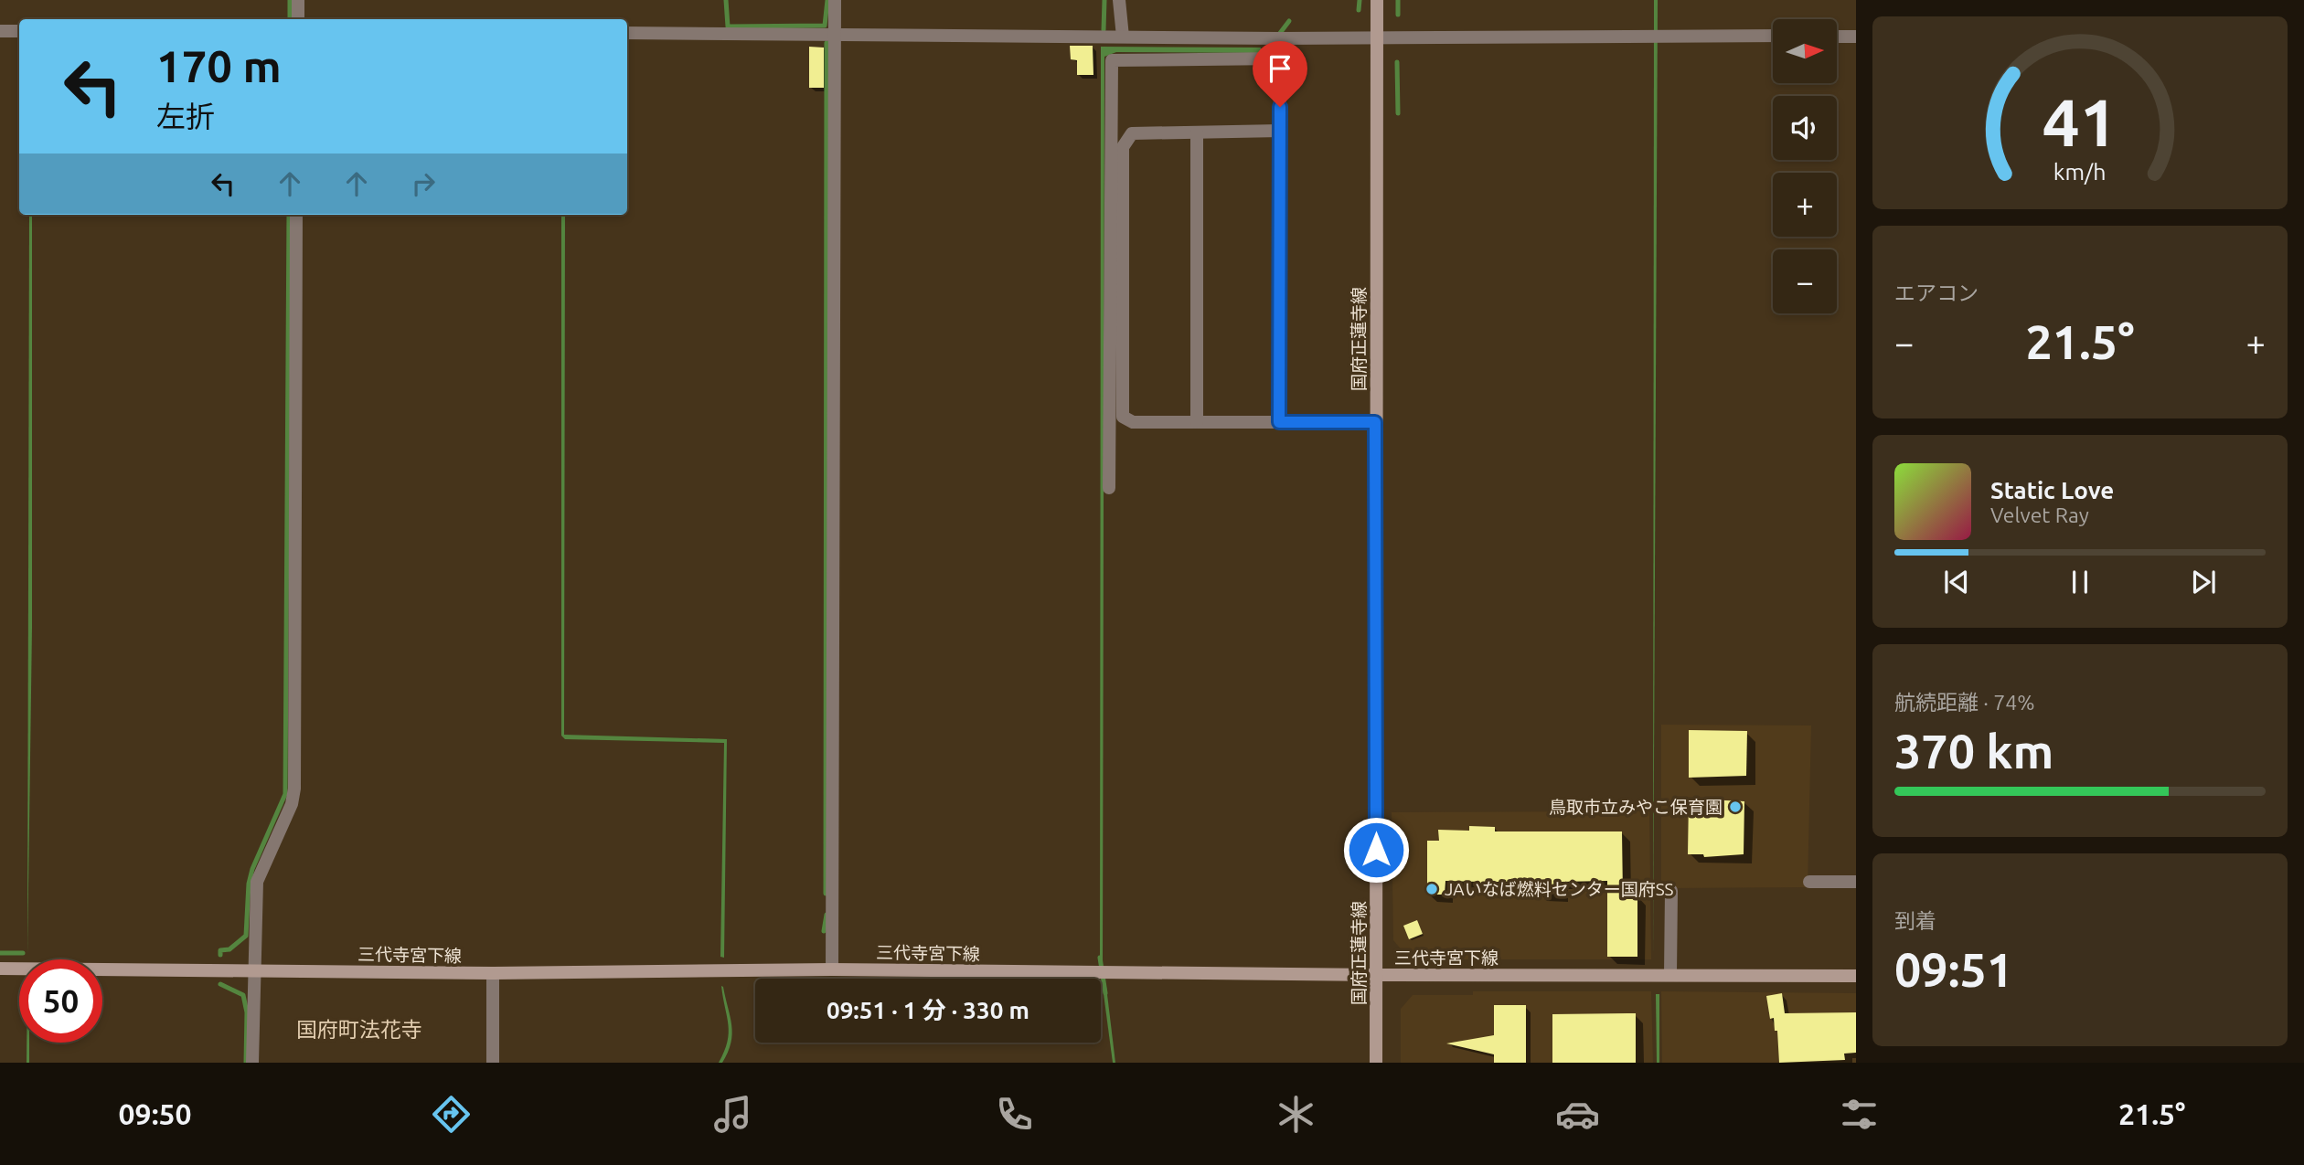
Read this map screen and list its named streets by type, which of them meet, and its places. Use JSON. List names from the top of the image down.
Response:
{
  "streets": {
    "main road": ["国府正蓮寺線", "三代寺宮下線"]
  },
  "crossings": [
    ["国府正蓮寺線", "三代寺宮下線"]
  ],
  "districts": ["国府町法花寺"],
  "places": ["鳥取市立みやこ保育園", "JAいなば燃料センター国府SS"],
  "north": "right",
  "page": {
    "map_buttons": ["+", "−"],
    "turn": ["170 m", "左折"],
    "tile": [
      "エアコン",
      ["航続距離 · 74%", "370 km"],
      ["到着", "09:51"]
    ],
    "heat": ["−", "21.5°", "+"],
    "song": ["Static Love", "Velvet Ray"],
    "limit": "50",
    "trip": "09:51 · 1 分 · 330 m",
    "tabs": ["09:50", "21.5°"],
    "gauge": ["41", "km/h"]
  }
}
